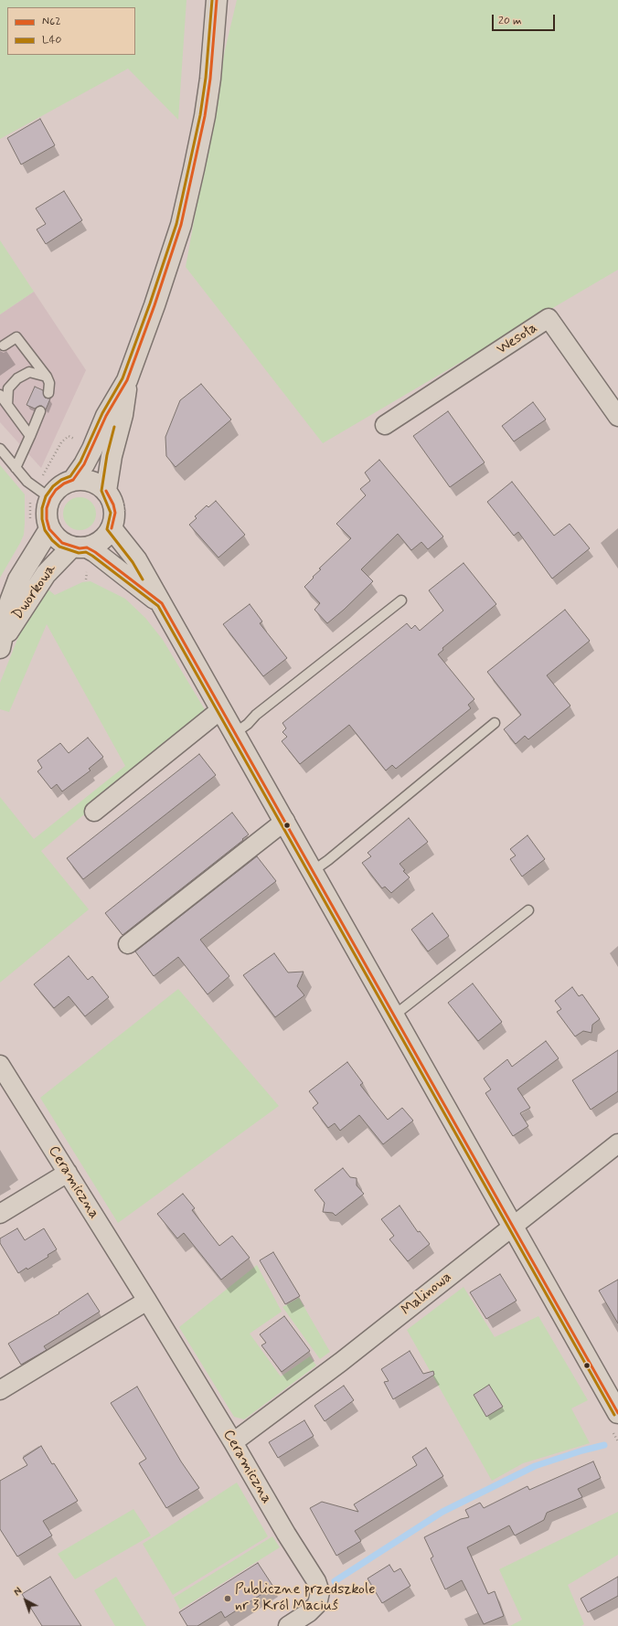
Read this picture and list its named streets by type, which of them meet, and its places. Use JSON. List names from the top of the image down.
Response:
{
  "streets": {
    "street": [
      "Wesoła",
      "Dworkowa",
      "Ceramiczna",
      "Malinowa"
    ]
  },
  "crossings": [
    ["Ceramiczna", "Malinowa"]
  ],
  "places": ["Publiczne przedszkole nr 3 Król Maciuś"],
  "lines": ["transit line N62", "transit line L40"],
  "legend": ["N62", "L40"],
  "scale_bar": "20 m",
  "north": "top left"
}
